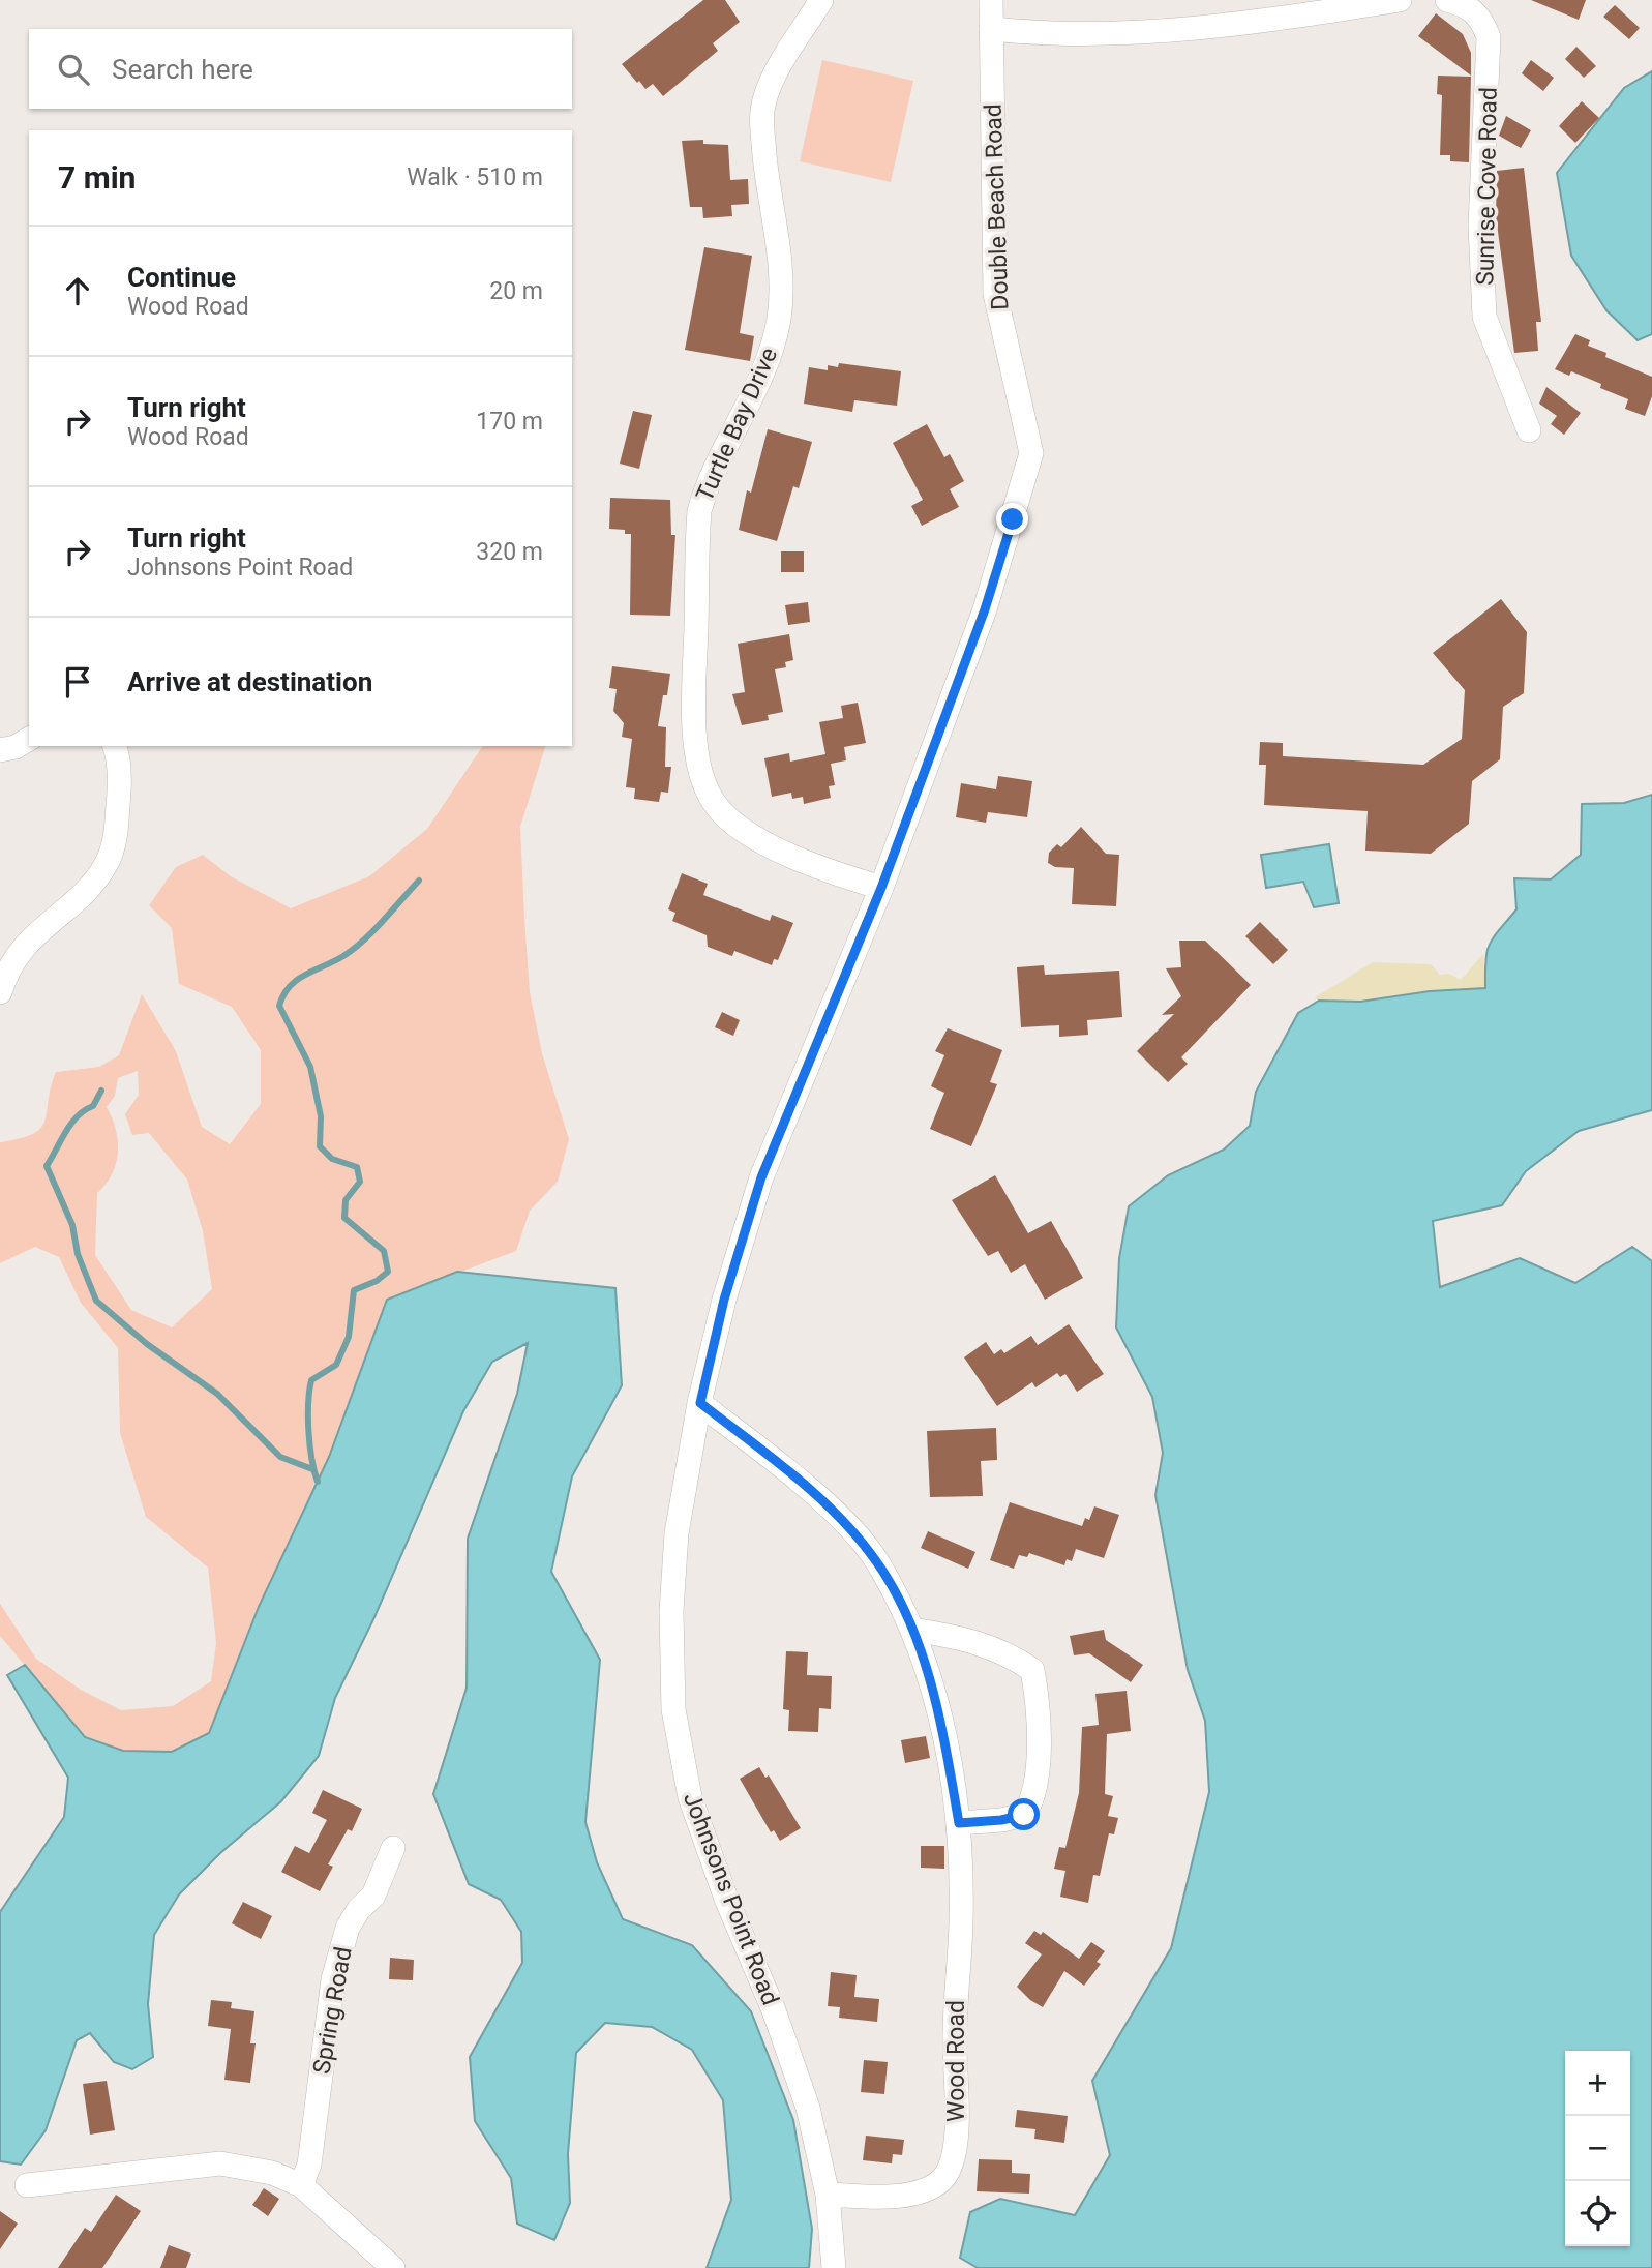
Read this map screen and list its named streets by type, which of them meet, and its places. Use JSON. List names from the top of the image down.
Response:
{
  "streets": {
    "street": [
      "Sunrise Cove Road",
      "Double Beach Road",
      "Turtle Bay Drive",
      "Johnsons Point Road",
      "Spring Road",
      "Wood Road"
    ]
  },
  "crossings": [
    ["Double Beach Road", "Johnsons Point Road"],
    ["Turtle Bay Drive", "Johnsons Point Road"],
    ["Johnsons Point Road", "Wood Road"]
  ],
  "page": {
    "search": "Search here",
    "heading": ["7 min", "Walk · 510 m"],
    "list": [
      ["Continue", "Wood Road", "20 m"],
      ["Turn right", "Wood Road", "170 m"],
      ["Turn right", "Johnsons Point Road", "320 m"],
      "Arrive at destination"
    ],
    "map_buttons": ["+", "−"]
  }
}
